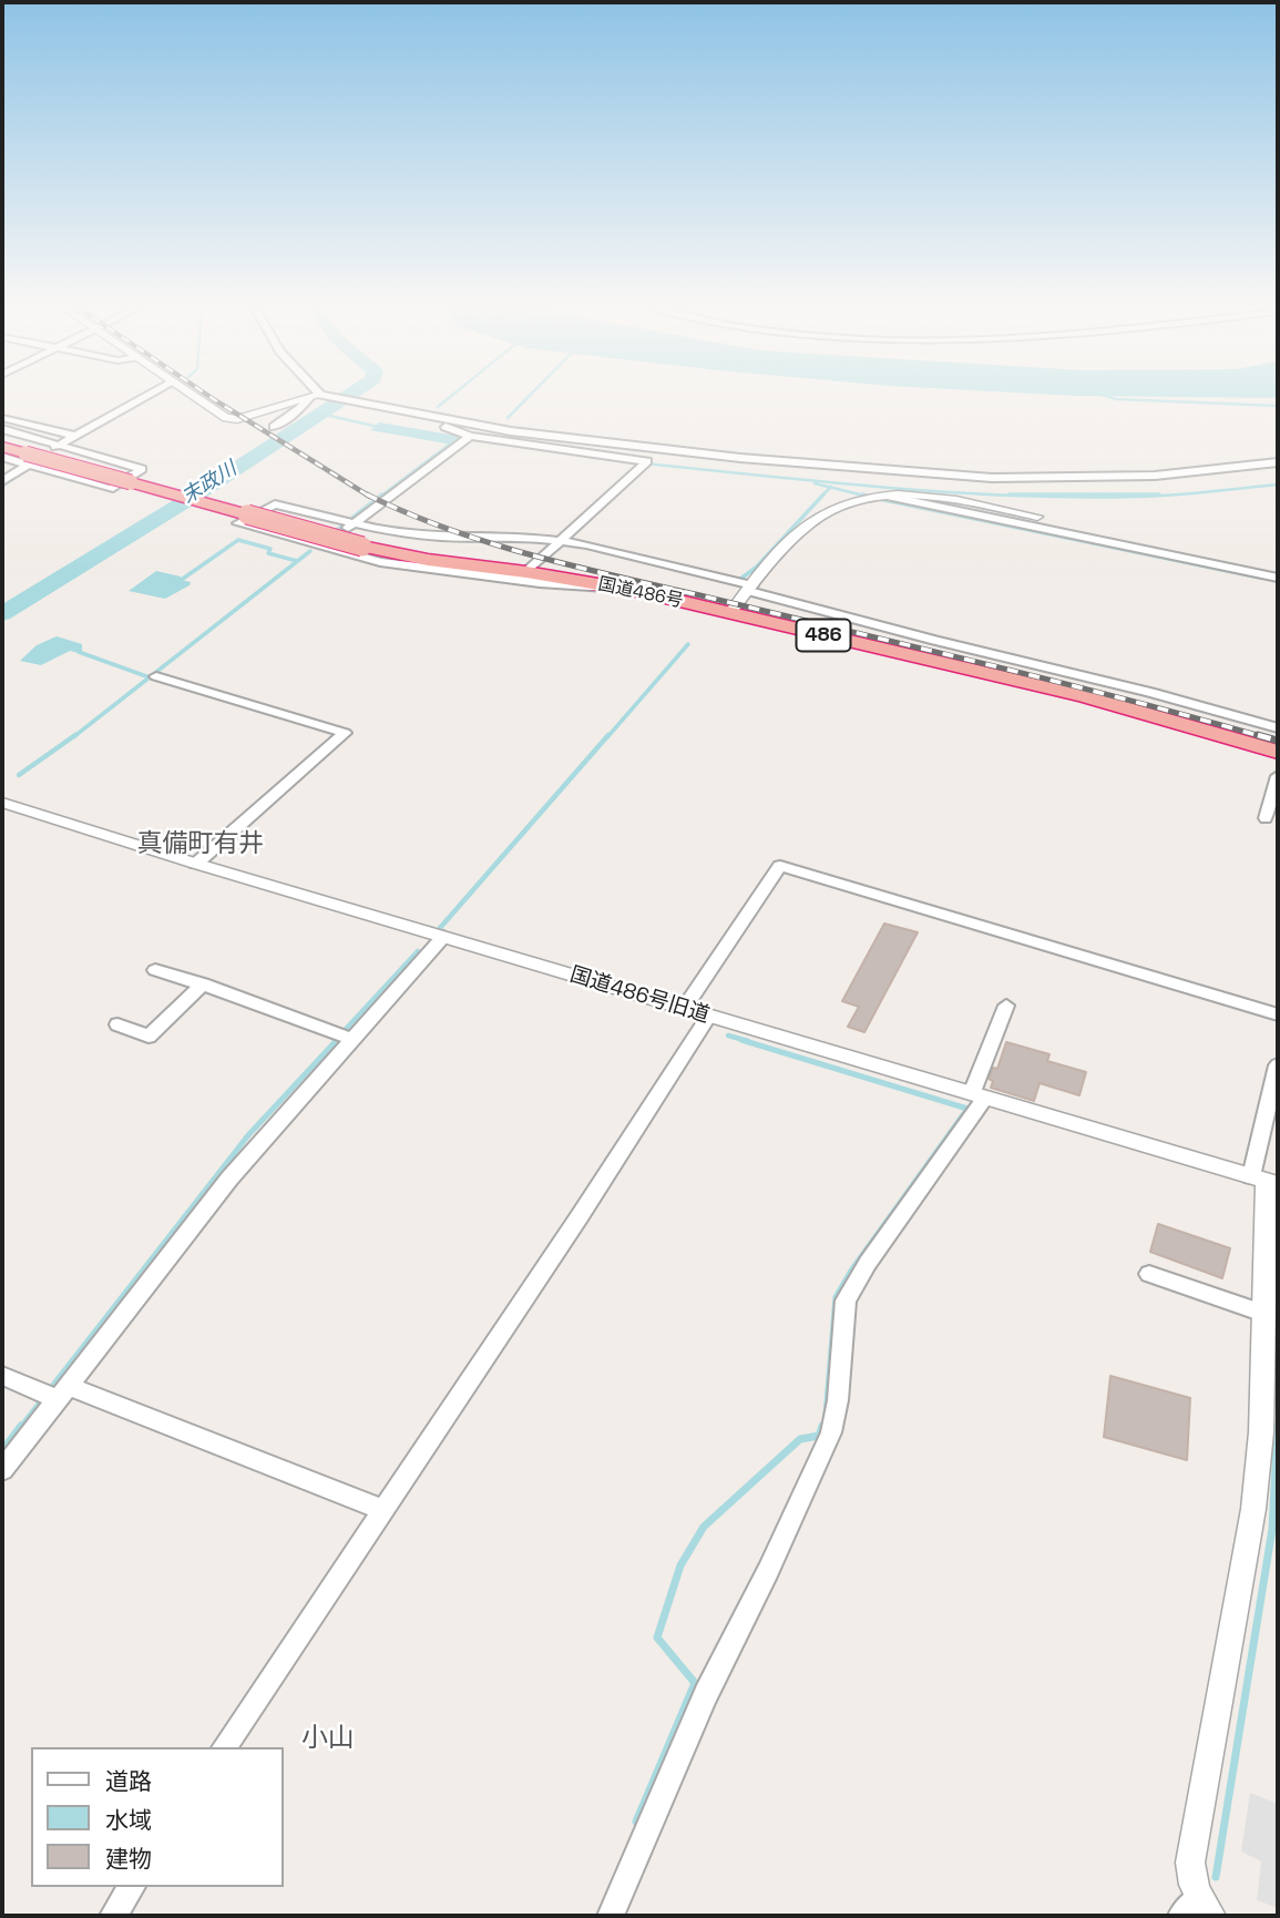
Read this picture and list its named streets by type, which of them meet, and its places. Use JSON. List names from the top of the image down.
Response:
{
  "streets": {
    "highway": ["国道486号", "486"],
    "street": ["国道486号旧道"]
  },
  "districts": ["真備町有井", "小山"],
  "water": ["末政川"],
  "legend": ["道路", "水域", "建物"]
}
